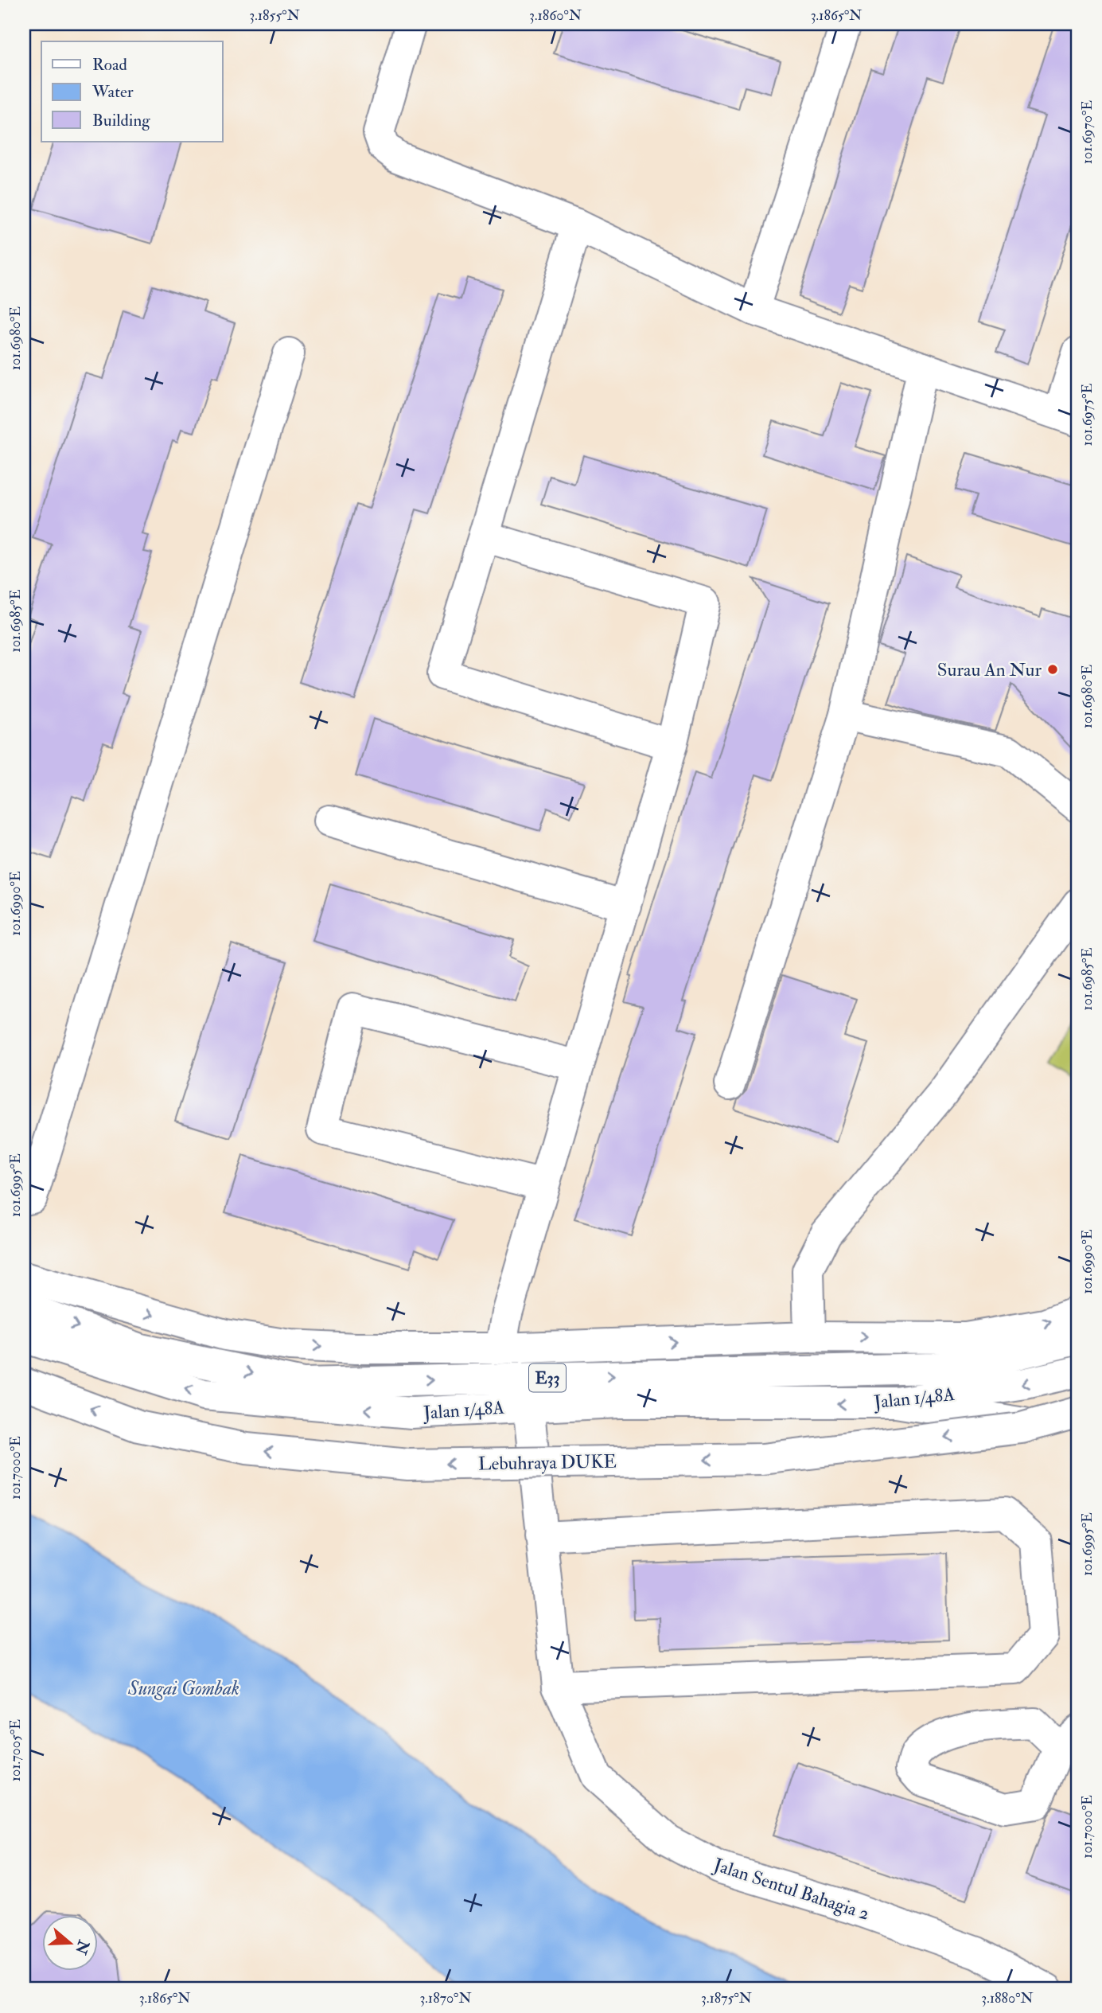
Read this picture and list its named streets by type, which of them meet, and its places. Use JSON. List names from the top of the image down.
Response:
{
  "streets": {
    "main road": [
      "E33",
      "Jalan 1/48A",
      "Lebuhraya DUKE",
      "Jalan Sentul Bahagia 2"
    ]
  },
  "crossings": [
    ["Jalan 1/48A", "Jalan Sentul Bahagia 2"]
  ],
  "water": ["Sungai Gombak"],
  "places": ["Surau An Nur"],
  "legend": ["Road", "Water", "Building"],
  "north": "right",
  "coordinates": [
    "3.1855°N",
    "3.1860°N",
    "3.1865°N",
    "101.6970°E",
    "101.6980°E",
    "101.6975°E",
    "101.6985°E",
    "101.6990°E",
    "101.6995°E",
    "101.7000°E",
    "101.7005°E",
    "3.1870°N",
    "3.1875°N",
    "3.1880°N"
  ]
}
